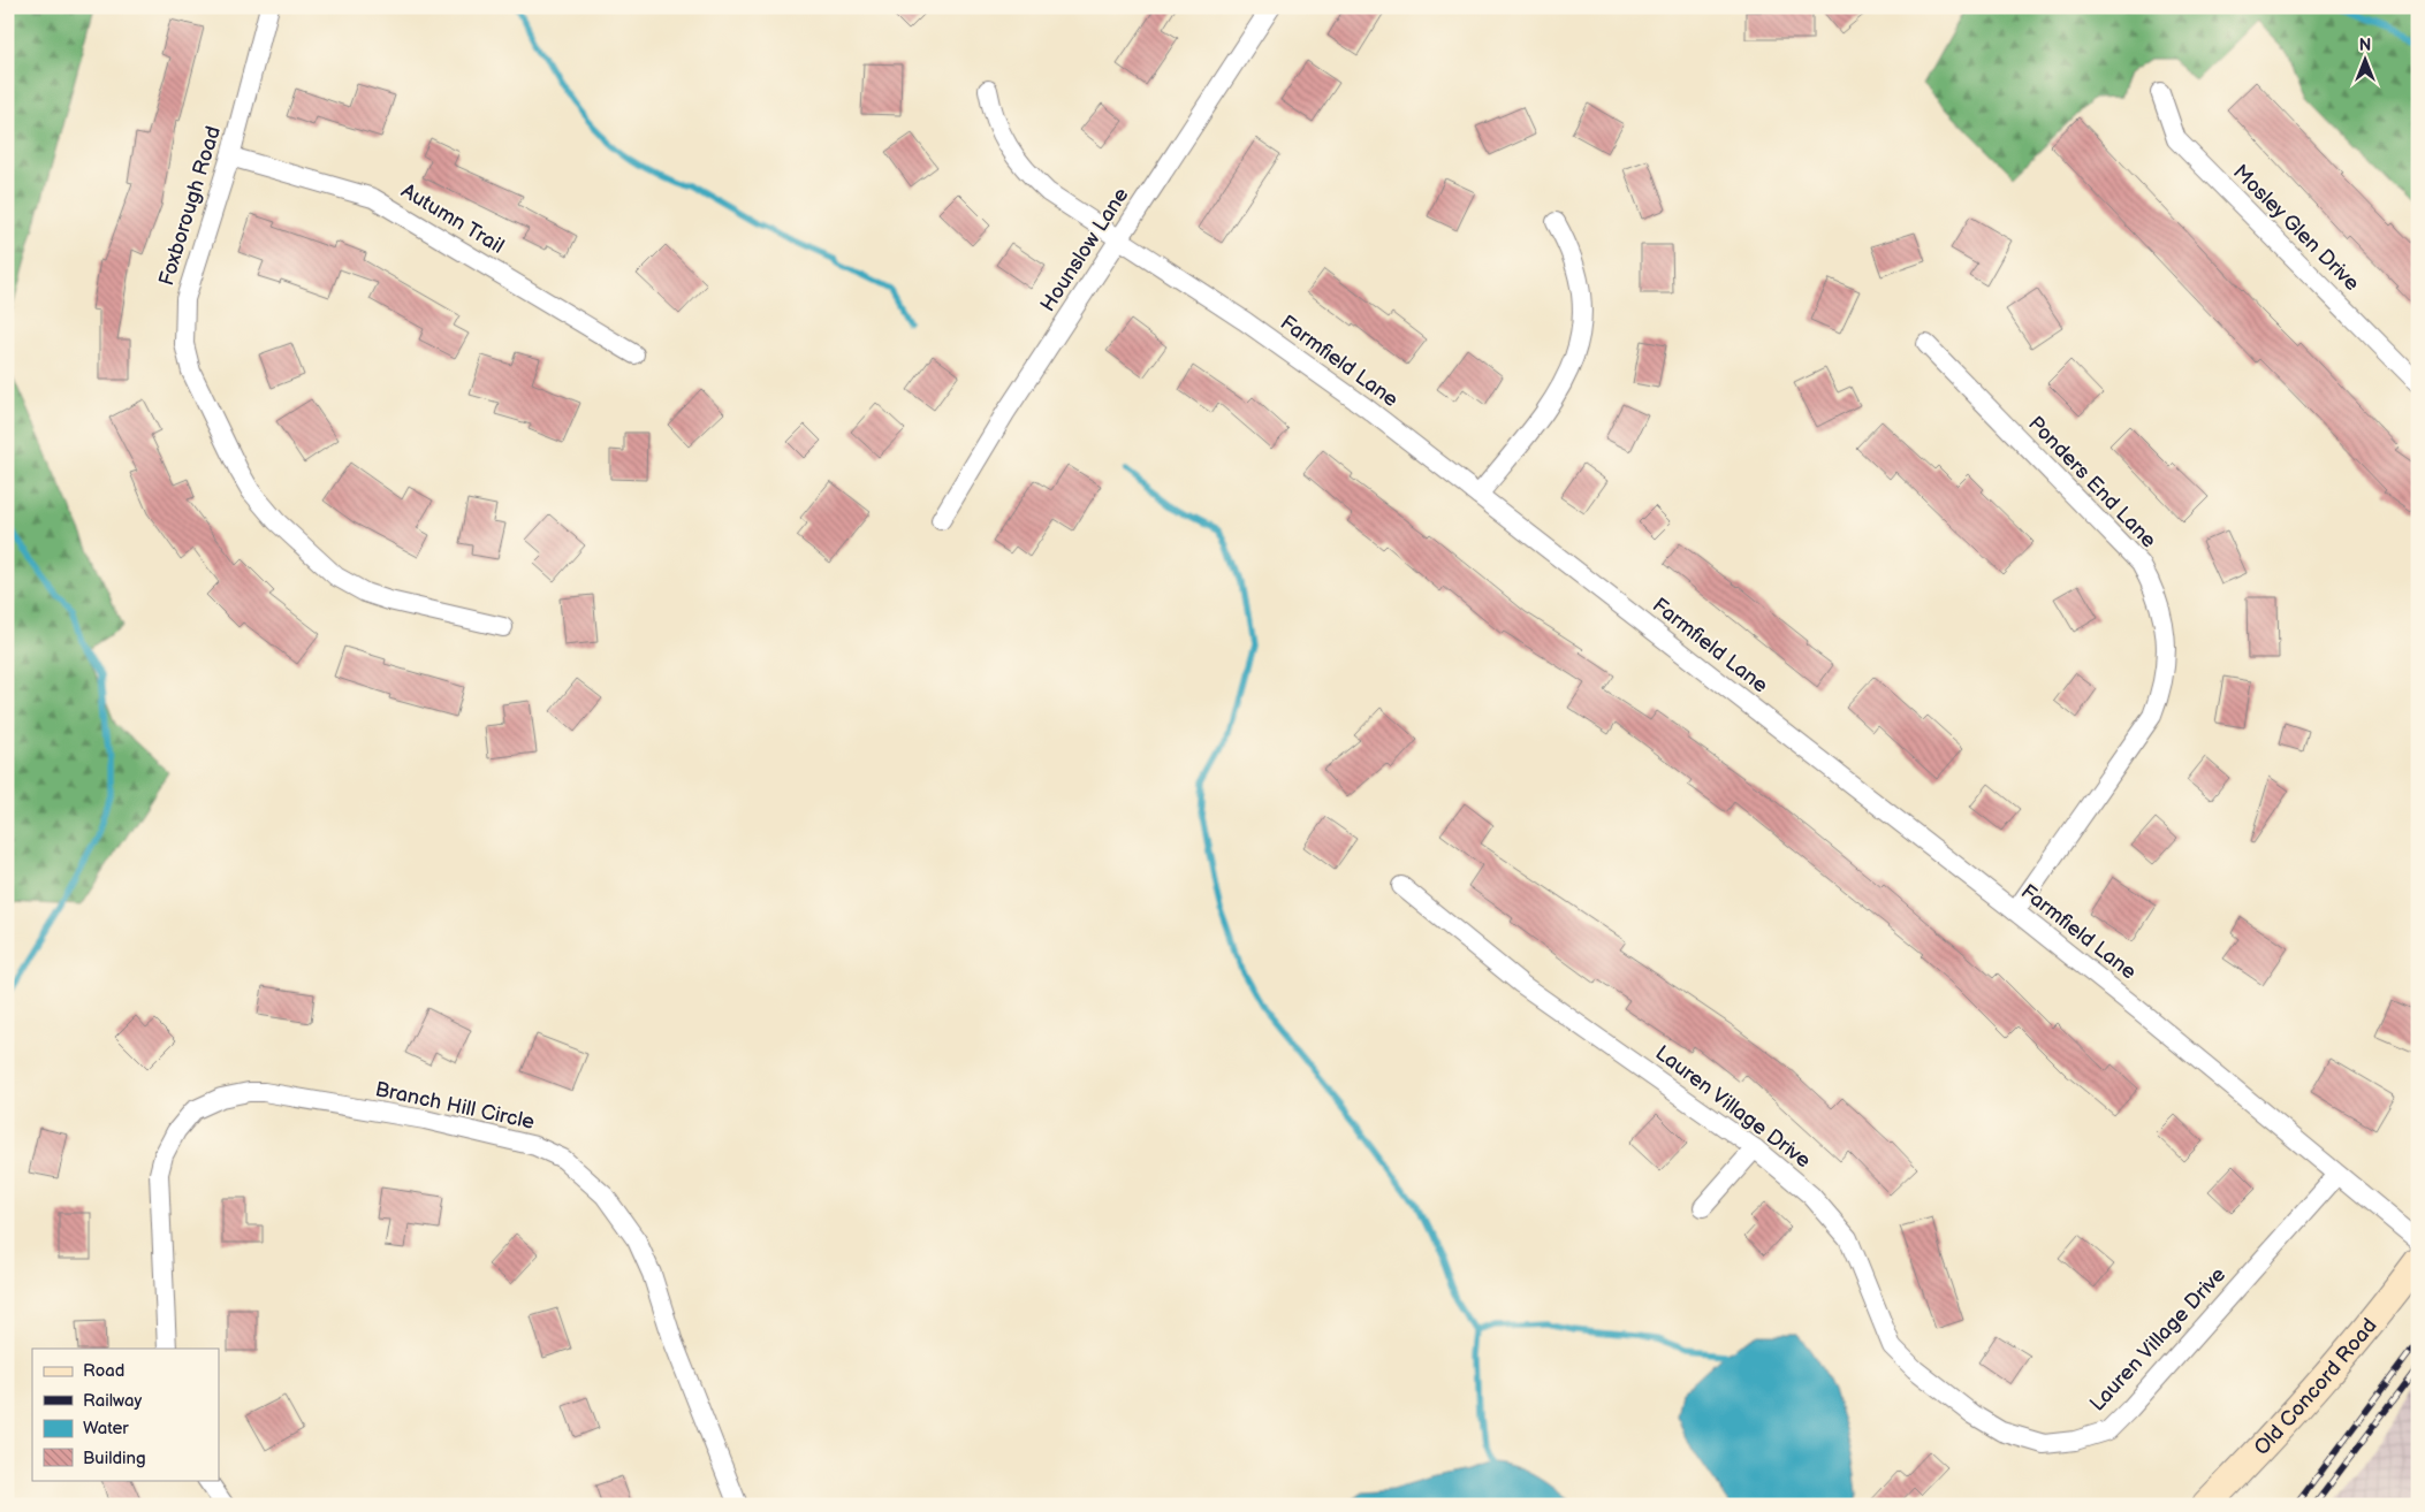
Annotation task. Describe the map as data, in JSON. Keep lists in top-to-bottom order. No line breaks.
{"streets":{"street":["Foxborough Road","Autumn Trail","Mosley Glen Drive","Hounslow Lane","Farmfield Lane","Ponders End Lane","Branch Hill Circle","Lauren Village Drive","Old Concord Road"]},"crossings":[["Foxborough Road","Autumn Trail"],["Hounslow Lane","Farmfield Lane"],["Farmfield Lane","Ponders End Lane"],["Farmfield Lane","Lauren Village Drive"]],"legend":["Road","Railway","Water","Building"],"north":"top"}
